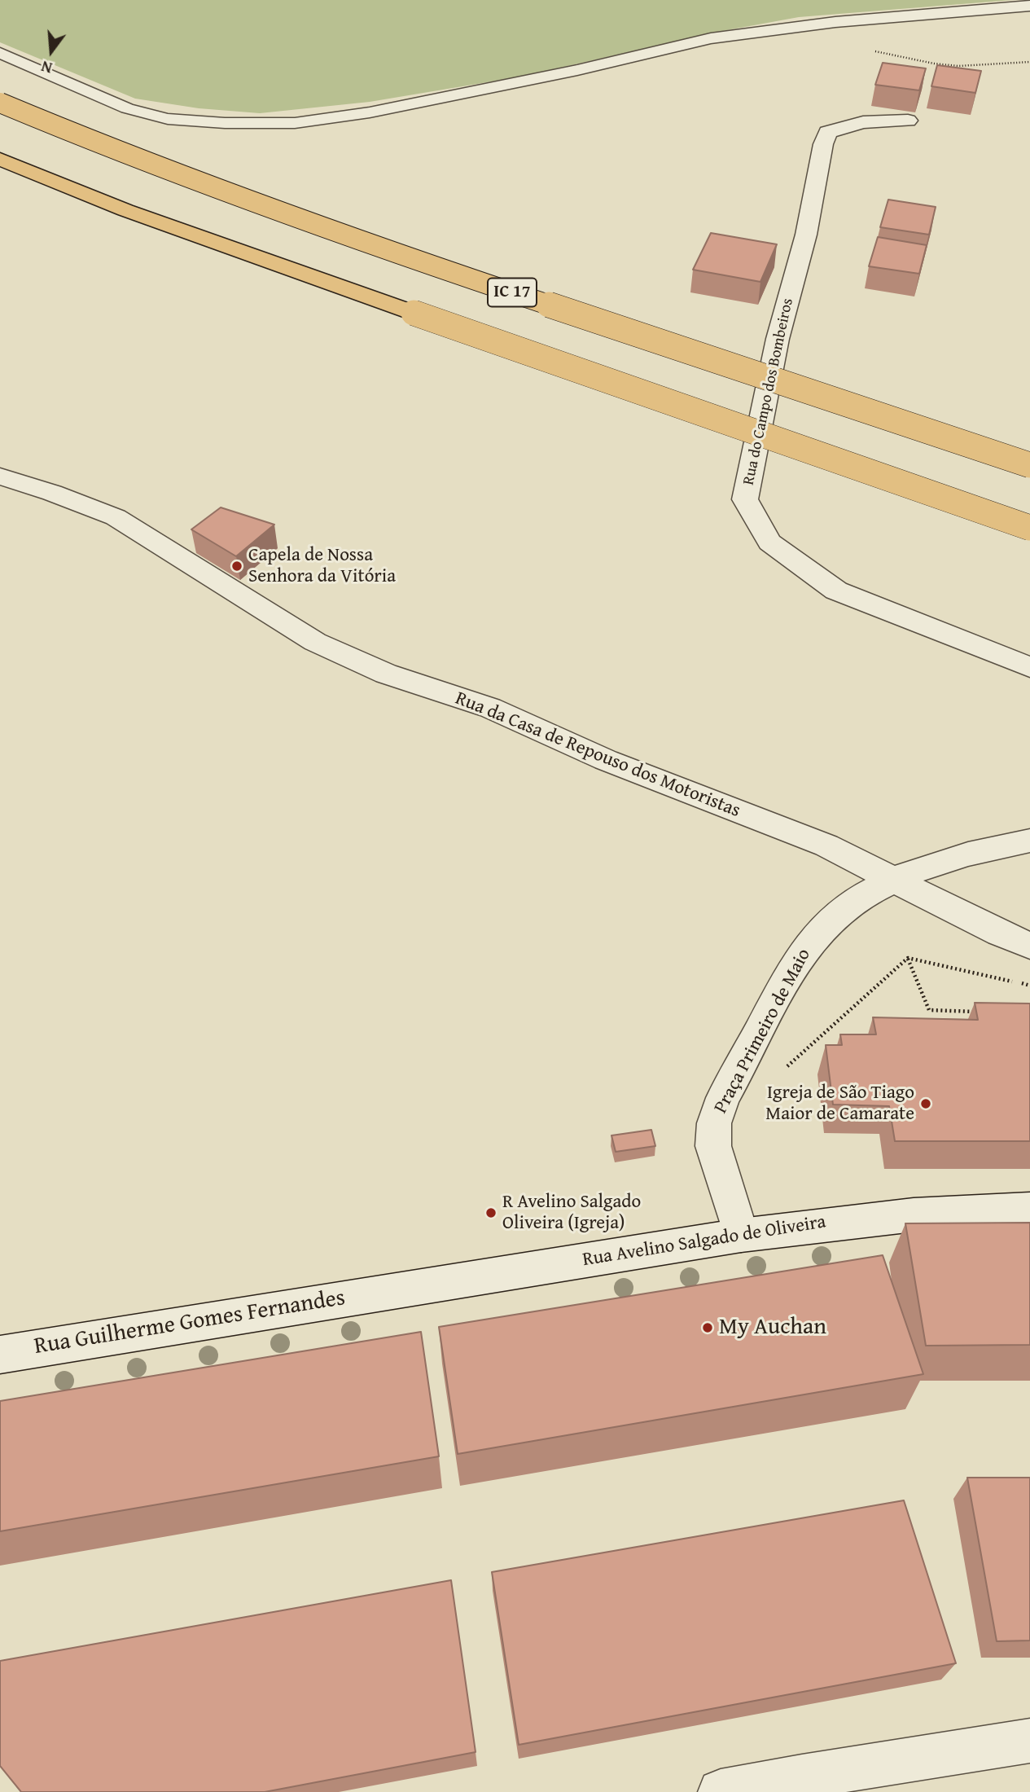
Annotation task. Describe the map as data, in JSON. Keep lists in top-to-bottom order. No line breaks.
{"streets":{"highway":["IC 17"],"street":["Rua do Campo dos Bombeiros","Rua da Casa de Repouso dos Motoristas","Praça Primeiro de Maio","Rua Avelino Salgado de Oliveira","Rua Guilherme Gomes Fernandes"]},"crossings":[["Rua da Casa de Repouso dos Motoristas","Praça Primeiro de Maio"],["Praça Primeiro de Maio","Rua Avelino Salgado de Oliveira"],["Rua Avelino Salgado de Oliveira","Rua Guilherme Gomes Fernandes"]],"places":["Capela de Nossa Senhora da Vitória","Igreja de São Tiago Maior de Camarate","R Avelino Salgado Oliveira (Igreja)","My Auchan"],"north":"bottom"}
